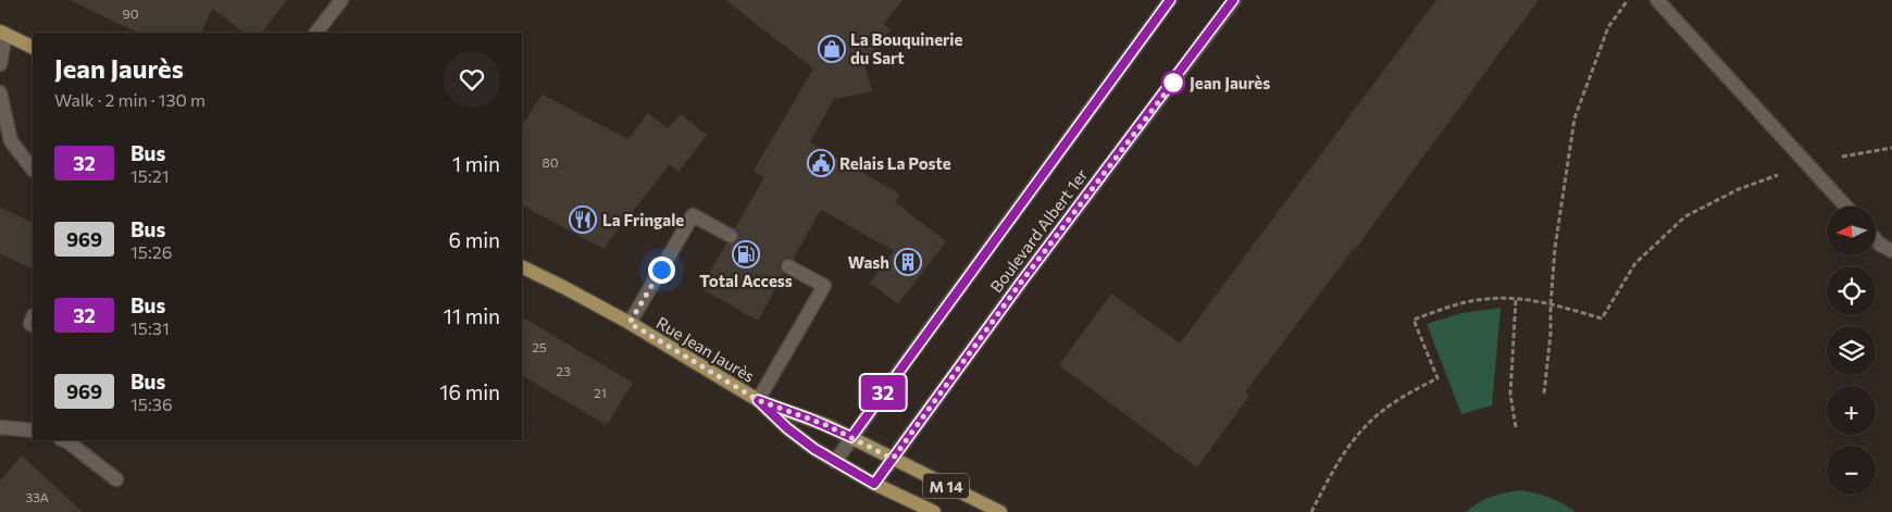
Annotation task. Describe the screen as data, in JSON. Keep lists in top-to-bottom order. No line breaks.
{"streets":{"main road":["Rue Jean Jaurès","M 14"],"street":["Boulevard Albert 1er"]},"crossings":[["Boulevard Albert 1er","Rue Jean Jaurès"]],"places":{"shop":["La Bouquinerie du Sart"],"other":["Jean Jaurès"],"public building":["Relais La Poste"],"restaurant":["La Fringale"],"fuel station":["Total Access"],"building":["Wash"]},"lines":["bus line 32"],"house_numbers":["90","80","25","23","21","33A"],"north":"left","page":{"on_map":"32","heading":["Jean Jaurès","Walk · 2 min · 130 m"],"list":[{"mark":"32","name":"Bus","note":"15:21","value":"1 min"},{"mark":"969","name":"Bus","note":"15:26","value":"6 min"},{"mark":"32","name":"Bus","note":"15:31","value":"11 min"},{"mark":"969","name":"Bus","note":"15:36","value":"16 min"}],"map_buttons":["+","−"]}}
